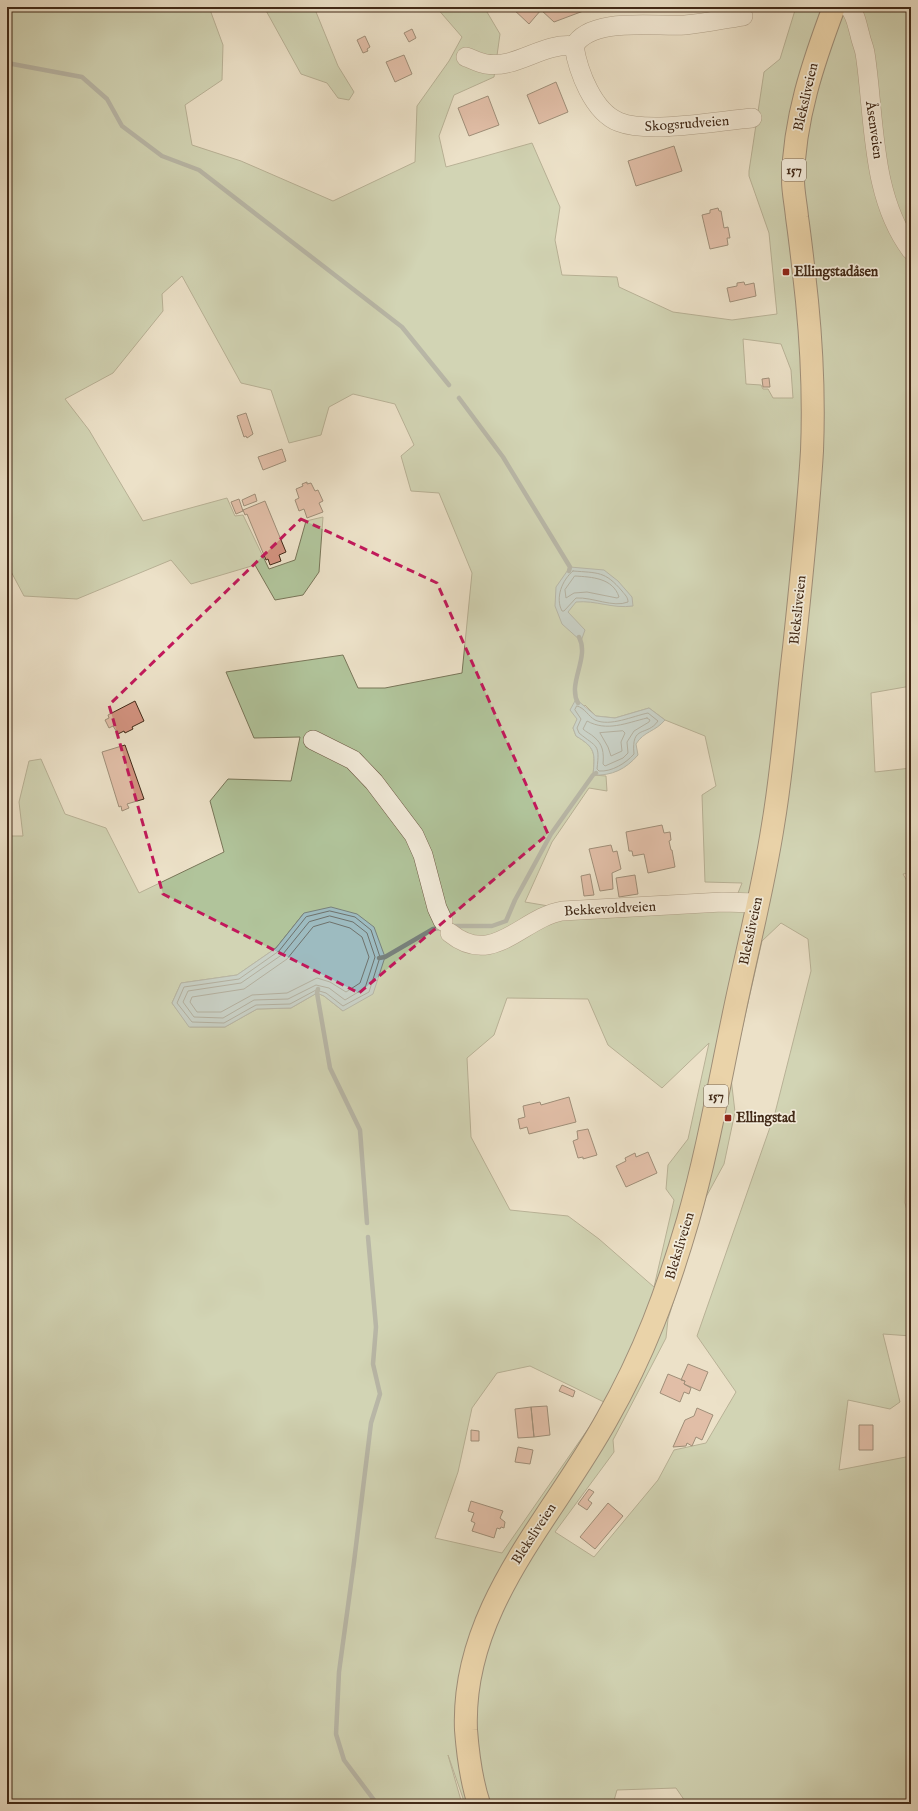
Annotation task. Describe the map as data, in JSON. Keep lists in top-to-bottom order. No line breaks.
{"streets":{"main road":["Bleksliveien","157"],"street":["Skogsrudveien","Åsenveien","Bekkevoldveien"]},"crossings":[["Bleksliveien","Bekkevoldveien"]],"places":{"transit":["Ellingstadåsen","Ellingstad"]}}
